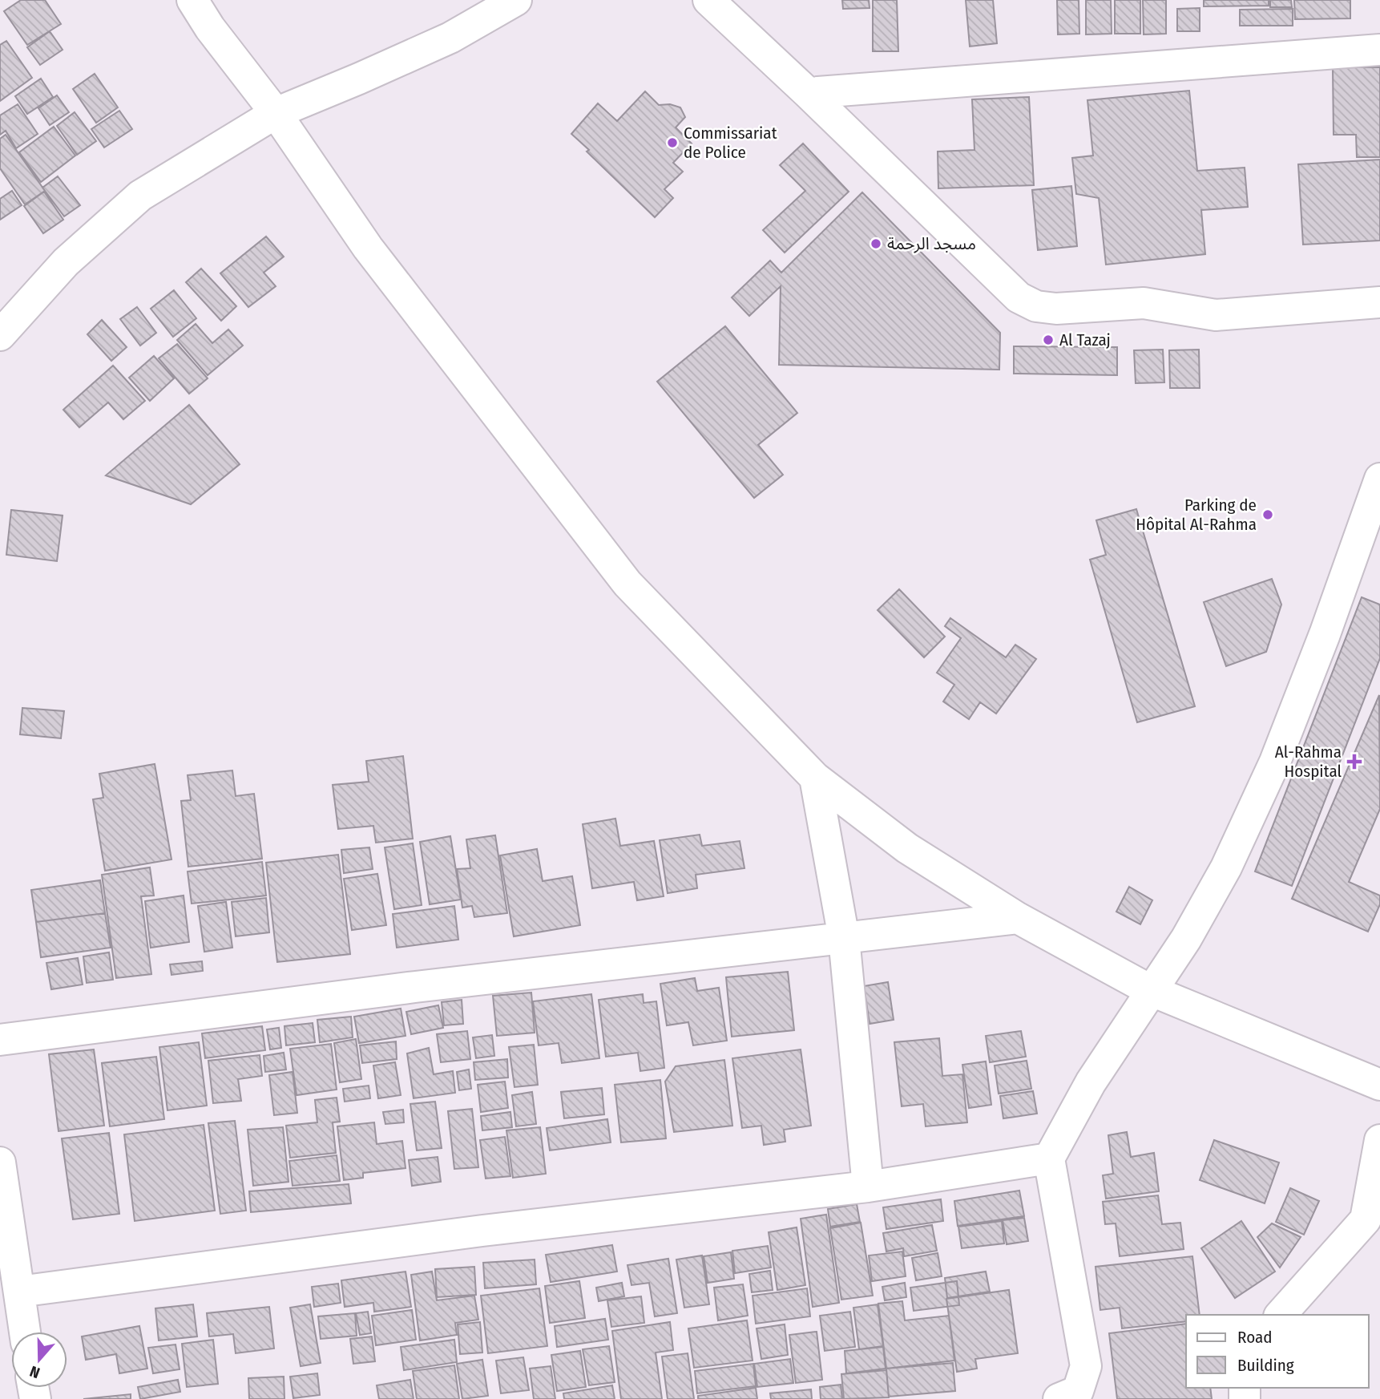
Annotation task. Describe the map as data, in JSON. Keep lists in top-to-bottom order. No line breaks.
{"places":{"other":["Commissariat de Police","مسجد الرحمة","Al Tazaj","Parking de Hôpital Al-Rahma"],"health":["Al-Rahma Hospital"]},"legend":["Road","Building"],"north":"bottom"}
